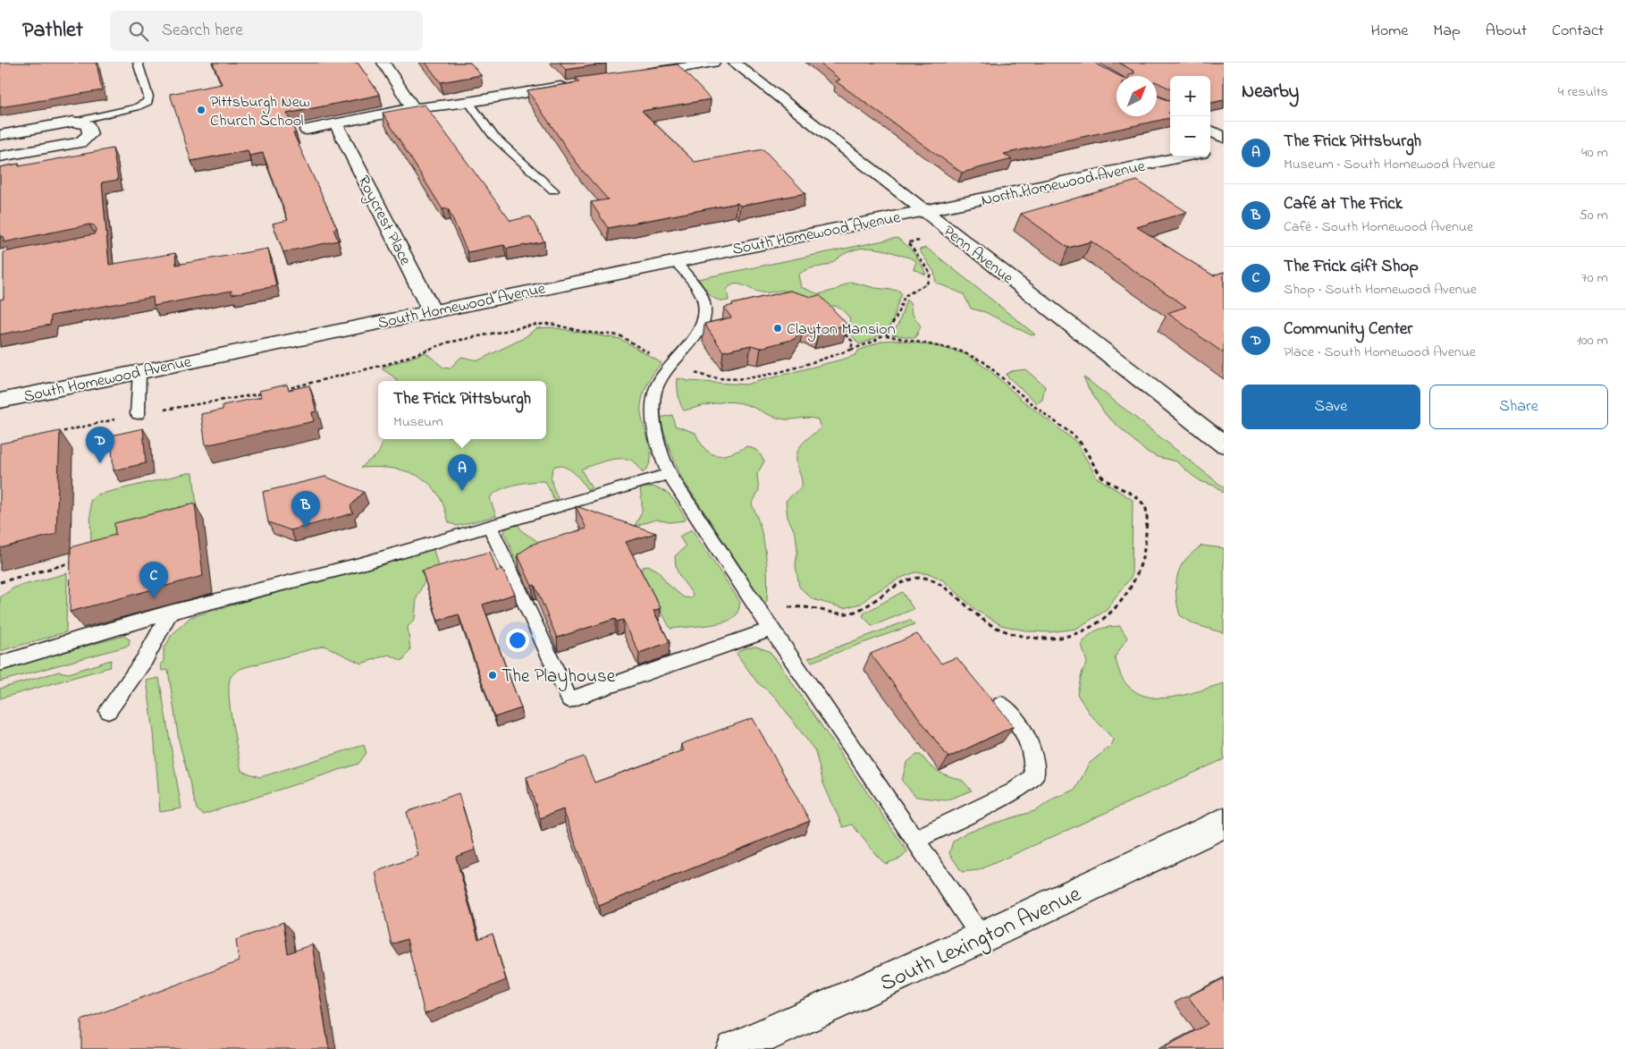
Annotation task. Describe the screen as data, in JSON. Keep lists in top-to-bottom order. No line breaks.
{"streets":{"main road":["North Homewood Avenue","Roycrest Place","South Homewood Avenue","Penn Avenue","South Lexington Avenue"]},"crossings":[["North Homewood Avenue","South Homewood Avenue"],["North Homewood Avenue","Penn Avenue"],["Roycrest Place","South Homewood Avenue"],["South Homewood Avenue","Penn Avenue"]],"places":["Pittsburgh New Church School","Clayton Mansion","The Playhouse"],"north":"top right","page":{"header":"Pathlet","search":"Search here","nav":["Home","Map","About","Contact"],"heading":["Nearby","4 results"],"map_buttons":["+","−"],"list":[{"mark":"A","name":"The Frick Pittsburgh","note":"Museum · South Homewood Avenue","value":"40 m"},{"mark":"B","name":"Café at The Frick","note":"Café · South Homewood Avenue","value":"50 m"},{"mark":"C","name":"The Frick Gift Shop","note":"Shop · South Homewood Avenue","value":"70 m"},{"mark":"D","name":"Community Center","note":"Place · South Homewood Avenue","value":"100 m"}],"buttons":["Save","Share"],"popup":["The Frick Pittsburgh","Museum"],"pins":["D","A","B","C"]}}
